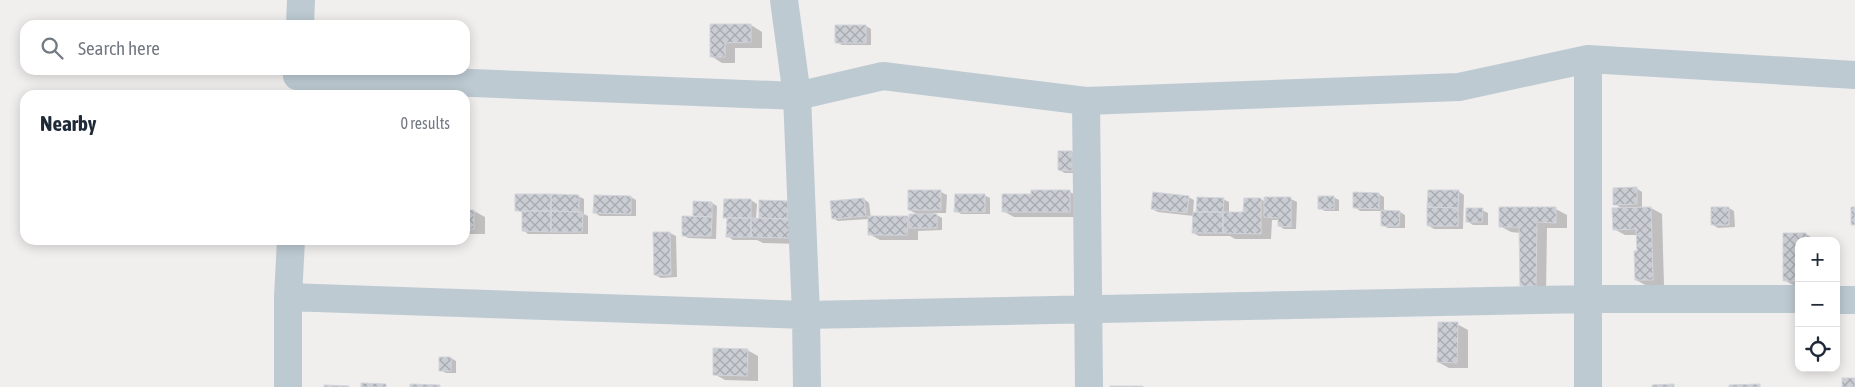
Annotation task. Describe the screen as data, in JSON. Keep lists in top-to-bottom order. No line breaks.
{"page":{"search":"Search here","heading":["Nearby","0 results"],"map_buttons":["+","−"]}}
